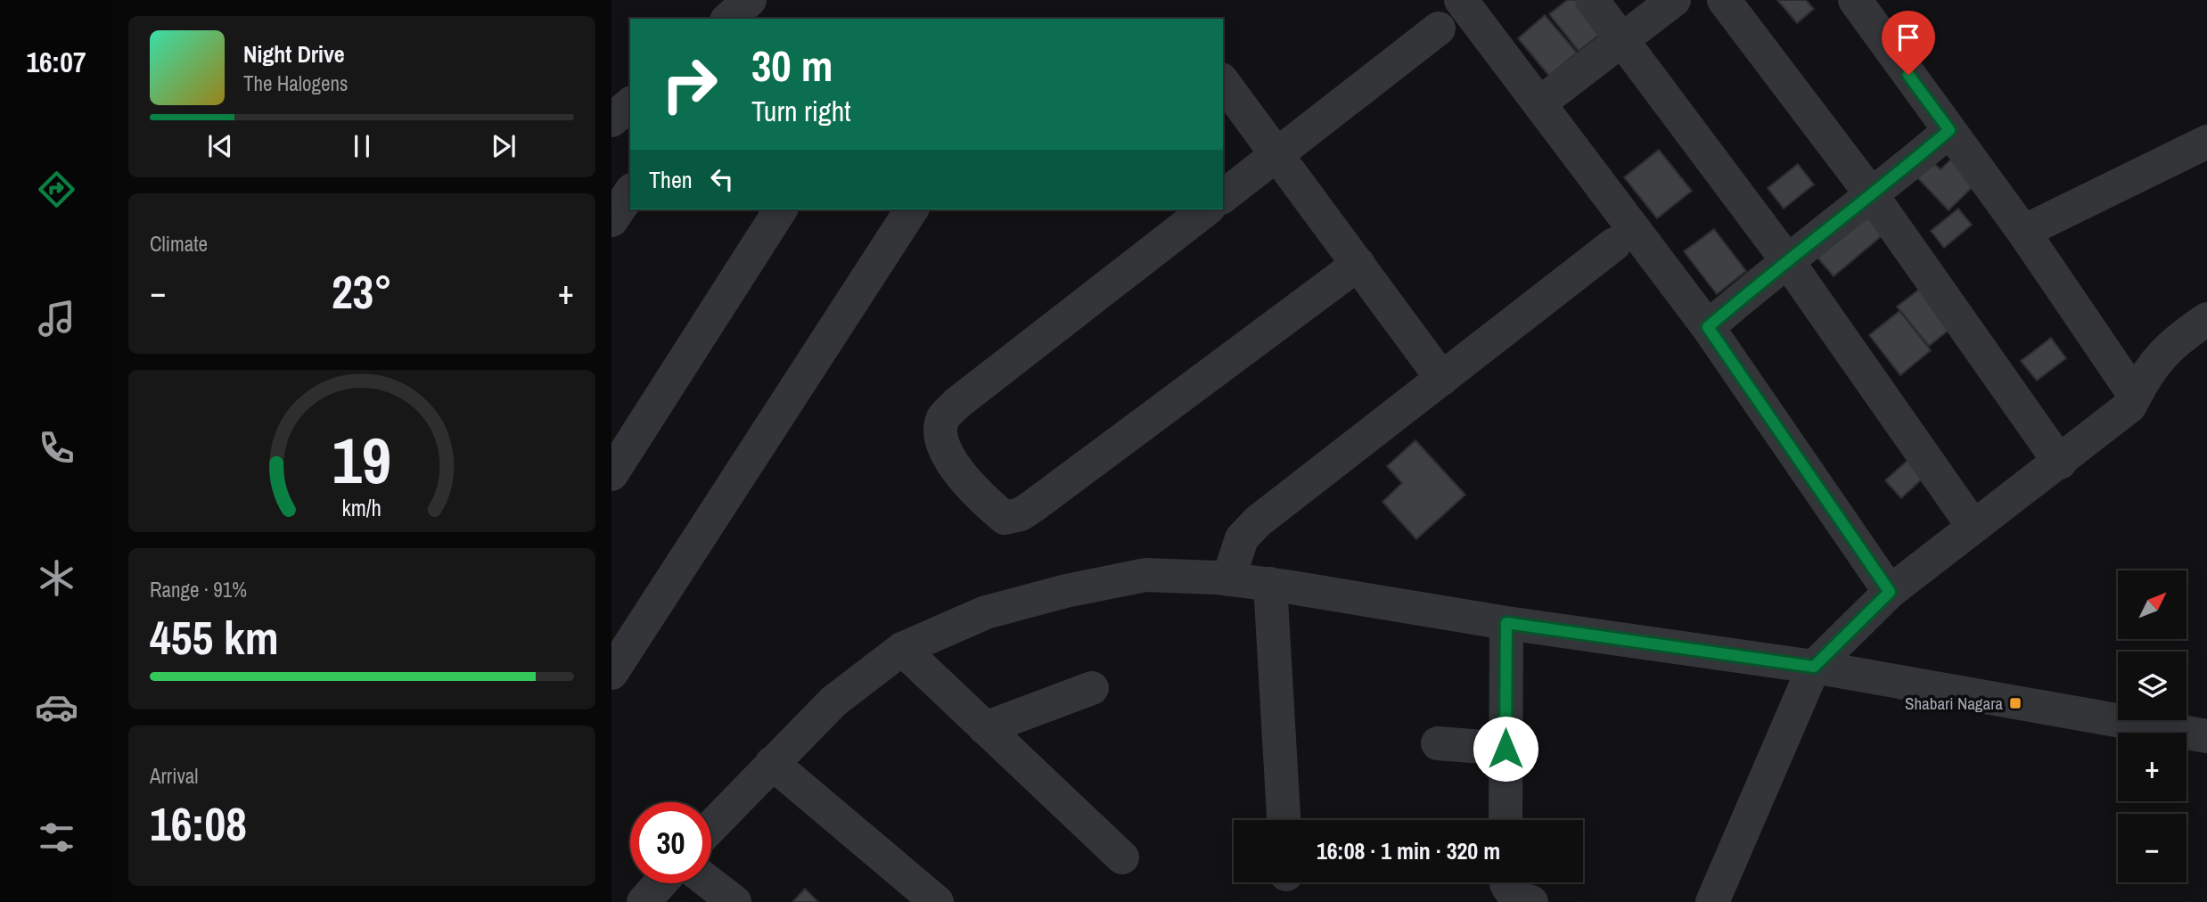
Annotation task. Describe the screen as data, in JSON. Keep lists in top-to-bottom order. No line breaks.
{"places":{"transit":["Shabari Nagara"]},"north":"top right","page":{"tabs":"16:07","turn":["30 m","Turn right"],"song":["Night Drive","The Halogens"],"then":"Then","tile":["Climate",["Range · 91%","455 km"],["Arrival","16:08"]],"heat":["−","23°","+"],"map_buttons":["+","−"],"limit":"30","trip":"16:08 · 1 min · 320 m","gauge":["19","km/h"]}}
